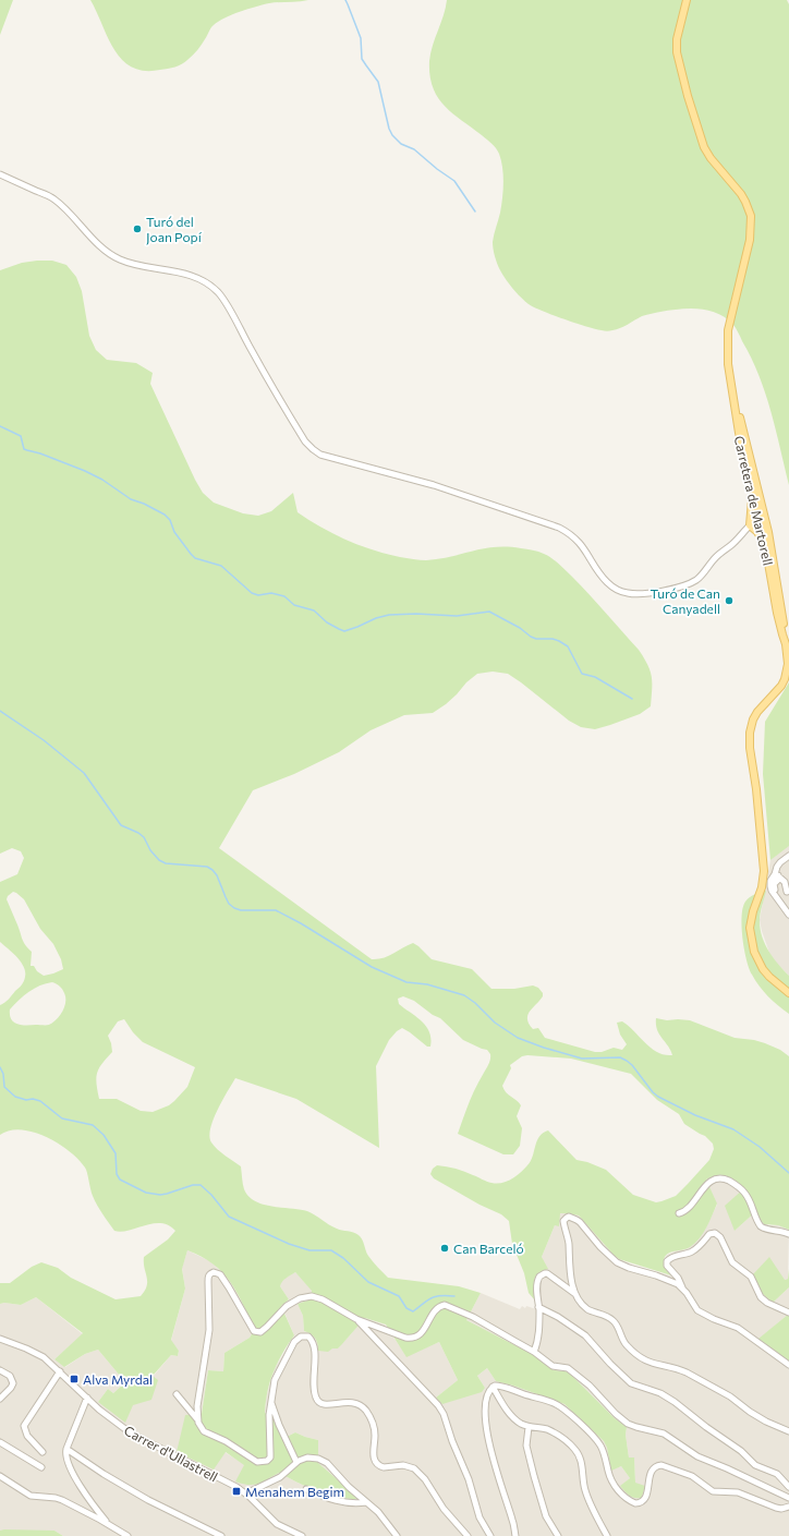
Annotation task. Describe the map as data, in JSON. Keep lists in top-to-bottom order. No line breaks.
{"streets":{"main road":["Carretera de Martorell"],"street":["Carrer d'Ullastrell"]},"places":{"other":["Turó del Joan Popí","Turó de Can Canyadell","Can Barceló"],"transit":["Alva Myrdal","Menahem Begim"]}}
